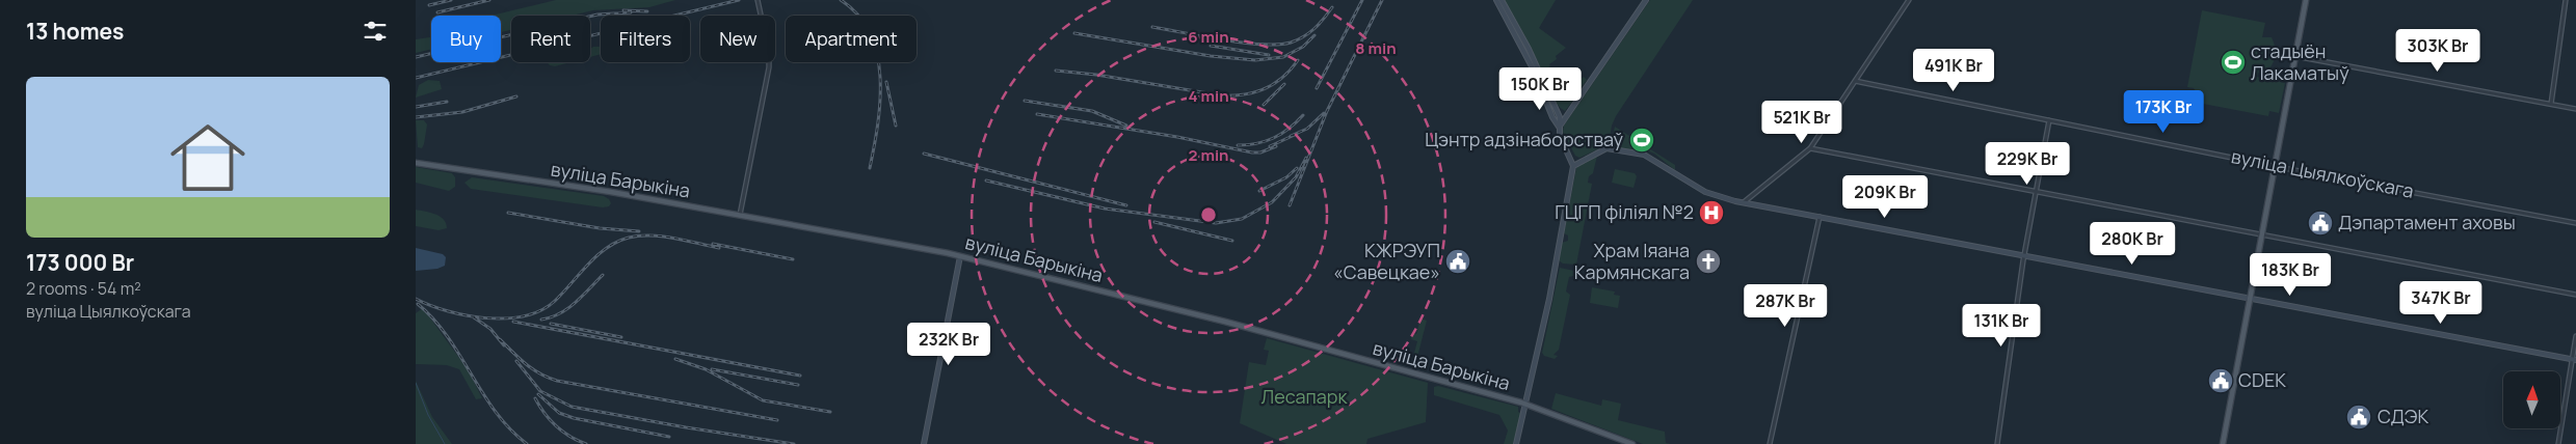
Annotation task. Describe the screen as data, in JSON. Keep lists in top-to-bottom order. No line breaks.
{"streets":{"main road":["вуліца Барыкіна"],"street":["вуліца Цыялкоўскага"]},"parks":["Лесапарк"],"places":{"sports":["стадыён Лакаматыў","Цэнтр адзінаборстваў"],"hospital":["ГЦГП філіял №2"],"public building":["Дэпартамент аховы","КЖРЭУП «Савецкае»","CDEK","СДЭК"],"church":["Храм Іяана Кармянскага"]},"north":"top","page":{"heading":"13 homes","chip":["Buy","Rent","Filters","New","Apartment"],"price":["303K Br","491K Br","150K Br","173K Br","521K Br","229K Br","209K Br","280K Br","183K Br","347K Br","287K Br","131K Br","232K Br"],"list":[{"name":"173 000 Br","note":"2 rooms · 54 m² · вуліца Цыялкоўскага"}]},"rings":["6 min","8 min","4 min","2 min"]}
